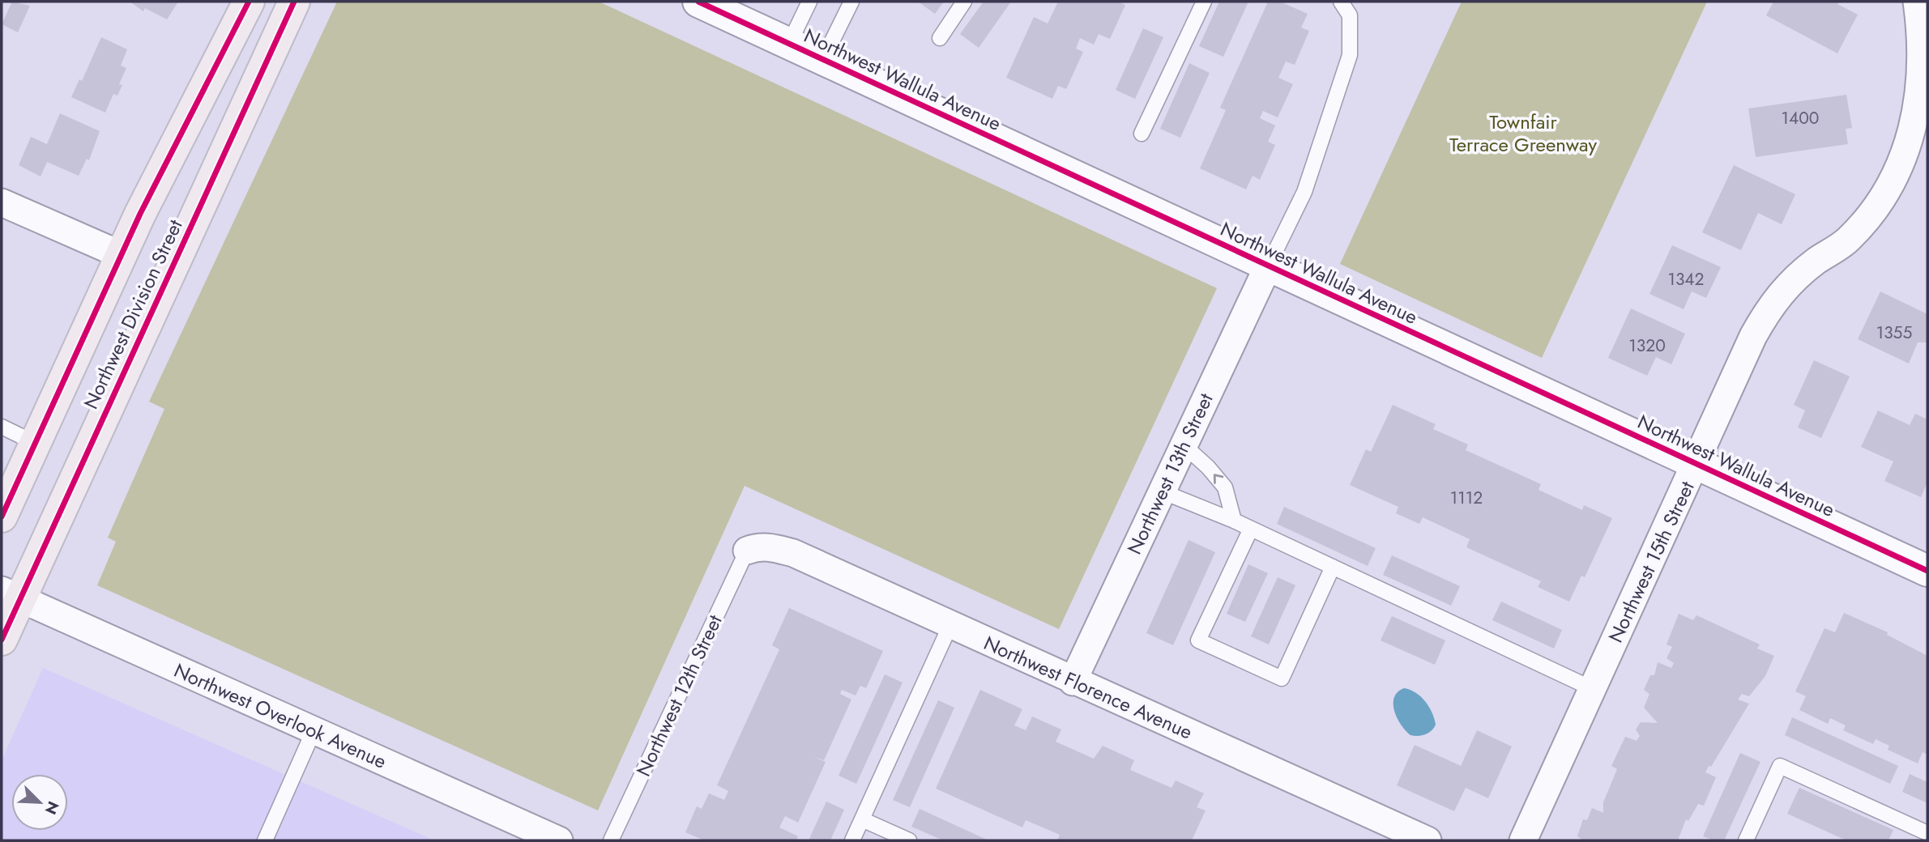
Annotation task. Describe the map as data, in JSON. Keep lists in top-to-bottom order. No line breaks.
{"streets":{"main road":["Northwest Division Street"],"street":["Northwest Wallula Avenue","Northwest 13th Street","Northwest 15th Street","Northwest Florence Avenue","Northwest Overlook Avenue"],"lane":["Northwest 12th Street"]},"crossings":[["Northwest Wallula Avenue","Northwest 13th Street"],["Northwest Wallula Avenue","Northwest 15th Street"],["Northwest Division Street","Northwest Overlook Avenue"],["Northwest 13th Street","Northwest Florence Avenue"],["Northwest Florence Avenue","Northwest 12th Street"]],"parks":["Townfair Terrace Greenway"],"house_numbers":["1400","1342","1355","1320","1112"],"north":"bottom right"}
